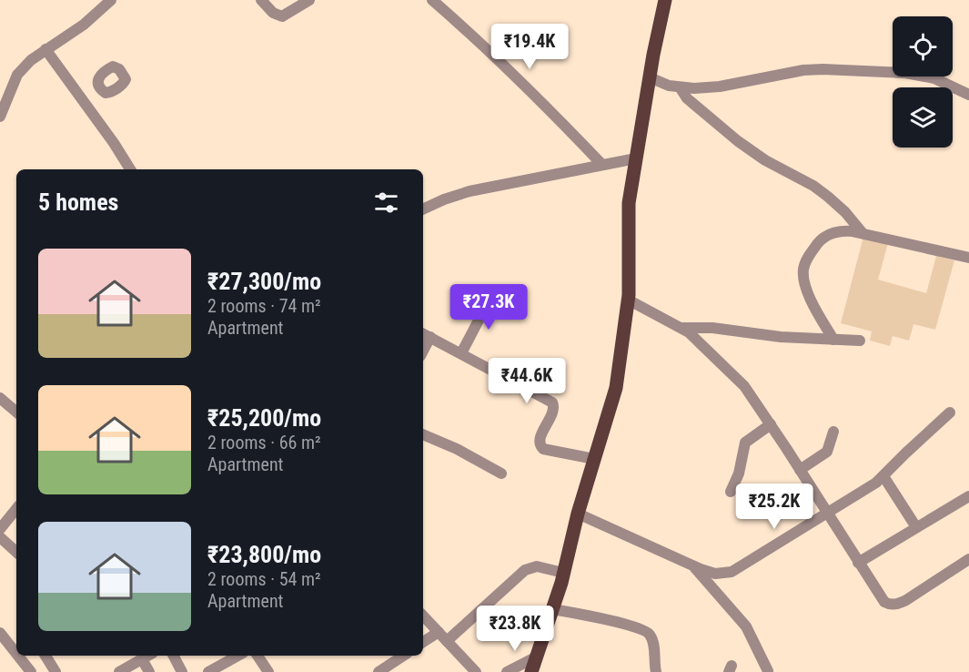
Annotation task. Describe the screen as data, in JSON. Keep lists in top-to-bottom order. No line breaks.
{"page":{"price":["₹19.4K","₹27.3K","₹44.6K","₹25.2K","₹23.8K"],"heading":"5 homes","list":[{"name":"₹27,300/mo","note":"2 rooms · 74 m² · Apartment"},{"name":"₹25,200/mo","note":"2 rooms · 66 m² · Apartment"},{"name":"₹23,800/mo","note":"2 rooms · 54 m² · Apartment"}]}}
